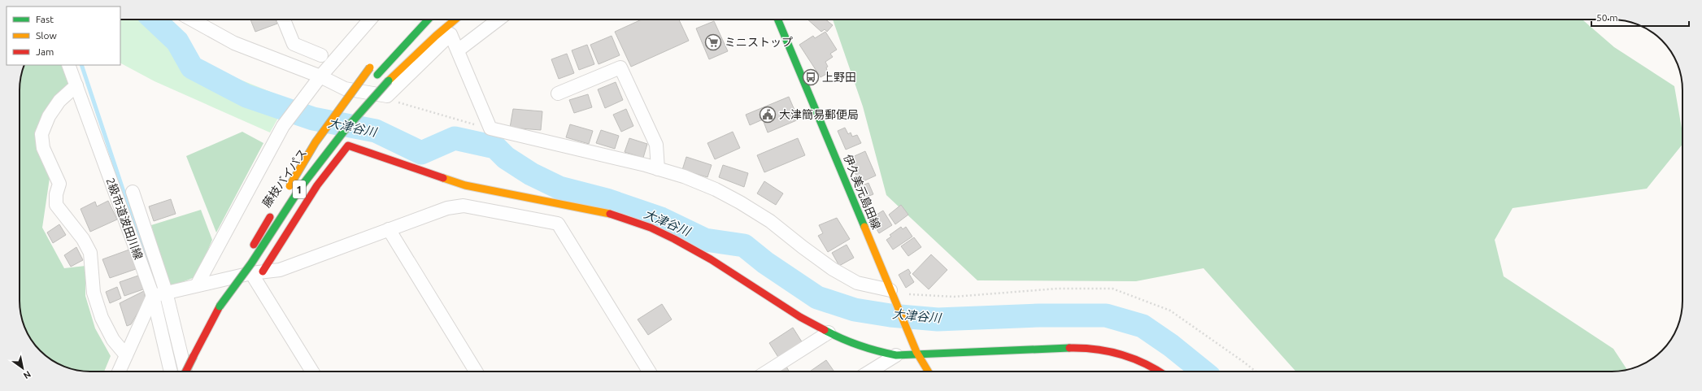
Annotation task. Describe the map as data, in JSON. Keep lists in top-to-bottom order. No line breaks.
{"streets":{"main road":["藤枝バイパス","1","伊久美元島田線"],"street":["2級市道波田川線"]},"crossings":[["藤枝バイパス","1"]],"water":["大津谷川"],"places":{"supermarket":["ミニストップ"],"bus stop":["上野田"],"public building":["大津簡易郵便局"]},"legend":["Fast","Slow","Jam"],"scale_bar":"50 m","north":"bottom right"}
